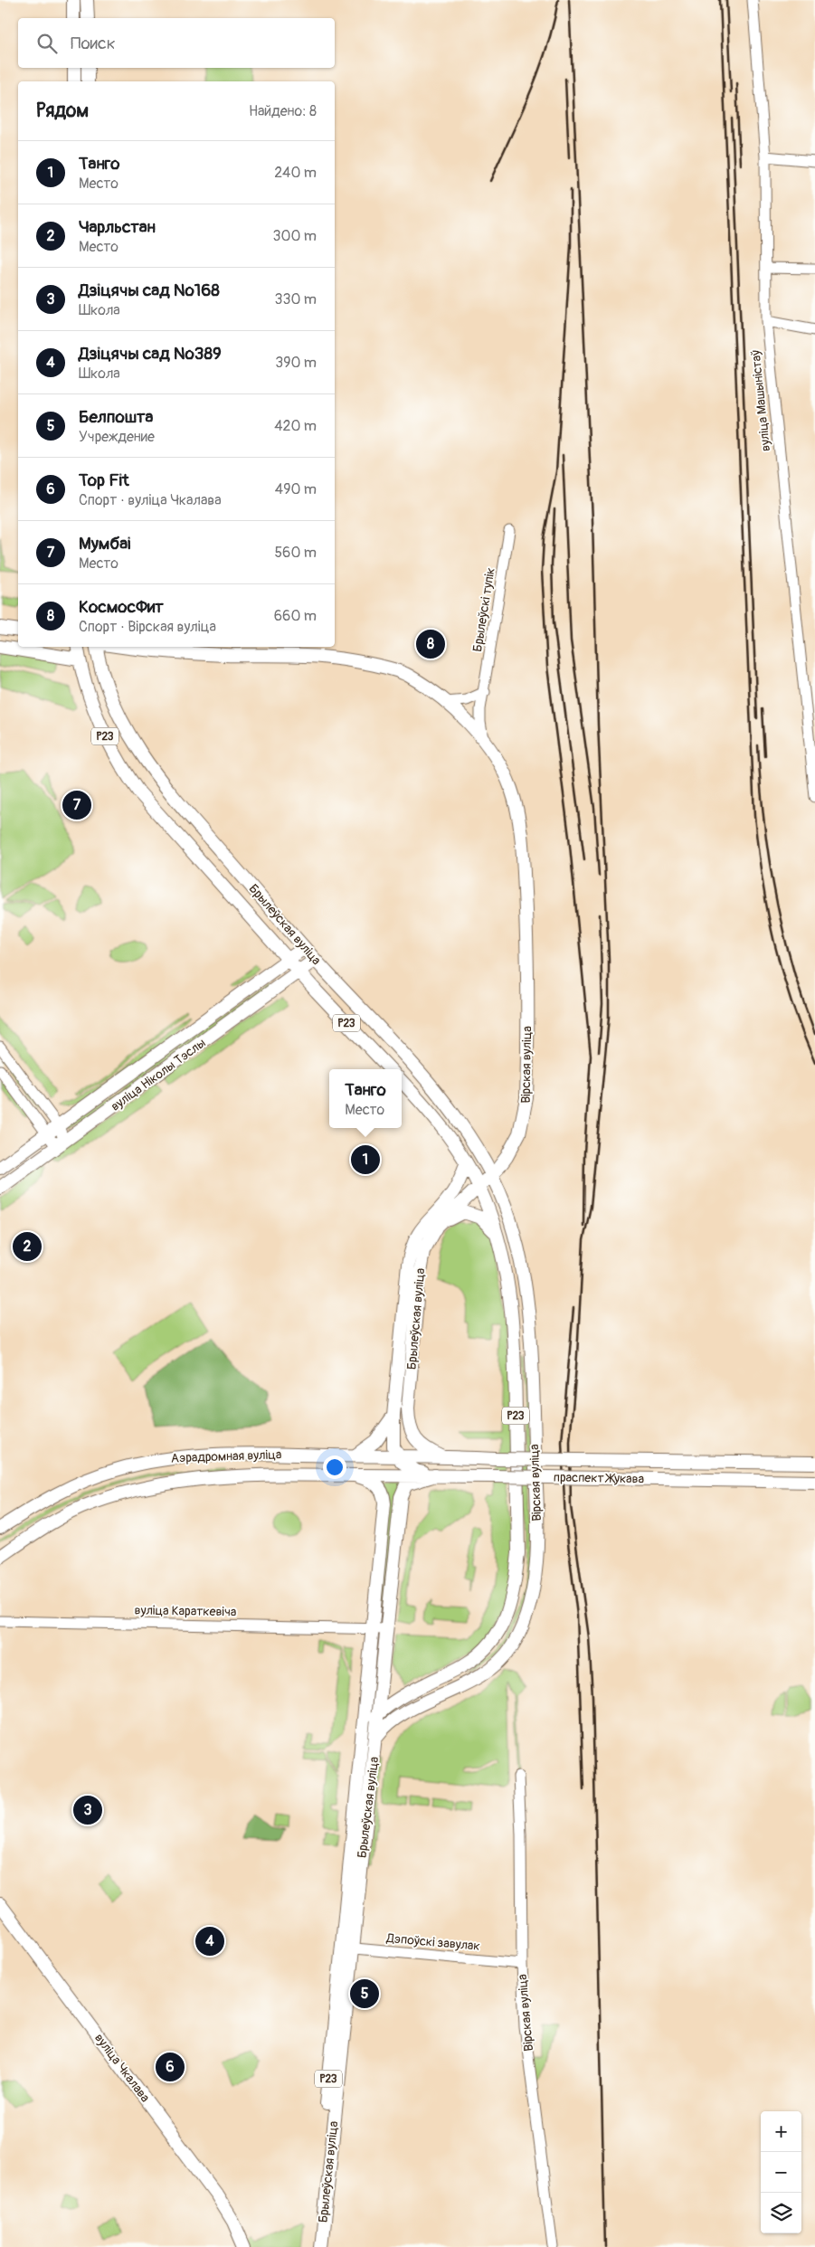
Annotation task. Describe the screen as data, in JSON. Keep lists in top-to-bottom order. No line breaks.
{"streets":{"main road":["Р23","Брылеўская вуліца","Вірская вуліца","вуліца Ніколы Тэслы","Аэрадромная вуліца","праспект Жукава","вуліца Чкалава"],"street":["вуліца Машыністаў","Брылеўскі тупік","вуліца Караткевіча","Дэпоўскі завулак"]},"crossings":[["Брылеўскі тупік","Вірская вуліца"],["Р23","Брылеўская вуліца"],["Р23","Вірская вуліца"],["Брылеўская вуліца","Вірская вуліца"],["Брылеўская вуліца","вуліца Ніколы Тэслы"],["Брылеўская вуліца","Аэрадромная вуліца"],["Брылеўская вуліца","праспект Жукава"],["Брылеўская вуліца","вуліца Караткевіча"],["Брылеўская вуліца","Дэпоўскі завулак"],["Вірская вуліца","Дэпоўскі завулак"],["Аэрадромная вуліца","праспект Жукава"]],"page":{"search":"Поиск","heading":["Рядом","Найдено: 8"],"list":[{"mark":"1","name":"Танго","note":"Место","value":"240 m"},{"mark":"2","name":"Чарльстан","note":"Место","value":"300 m"},{"mark":"3","name":"Дзіцячы сад №168","note":"Школа","value":"330 m"},{"mark":"4","name":"Дзіцячы сад №389","note":"Школа","value":"390 m"},{"mark":"5","name":"Белпошта","note":"Учреждение","value":"420 m"},{"mark":"6","name":"Top Fit","note":"Спорт · вуліца Чкалава","value":"490 m"},{"mark":"7","name":"Мумбаі","note":"Место","value":"560 m"},{"mark":"8","name":"КосмосФит","note":"Спорт · Вірская вуліца","value":"660 m"}],"pins":["8","7","1","2","3","4","5","6"],"popup":["Танго","Место"],"map_buttons":["+","−"]}}
